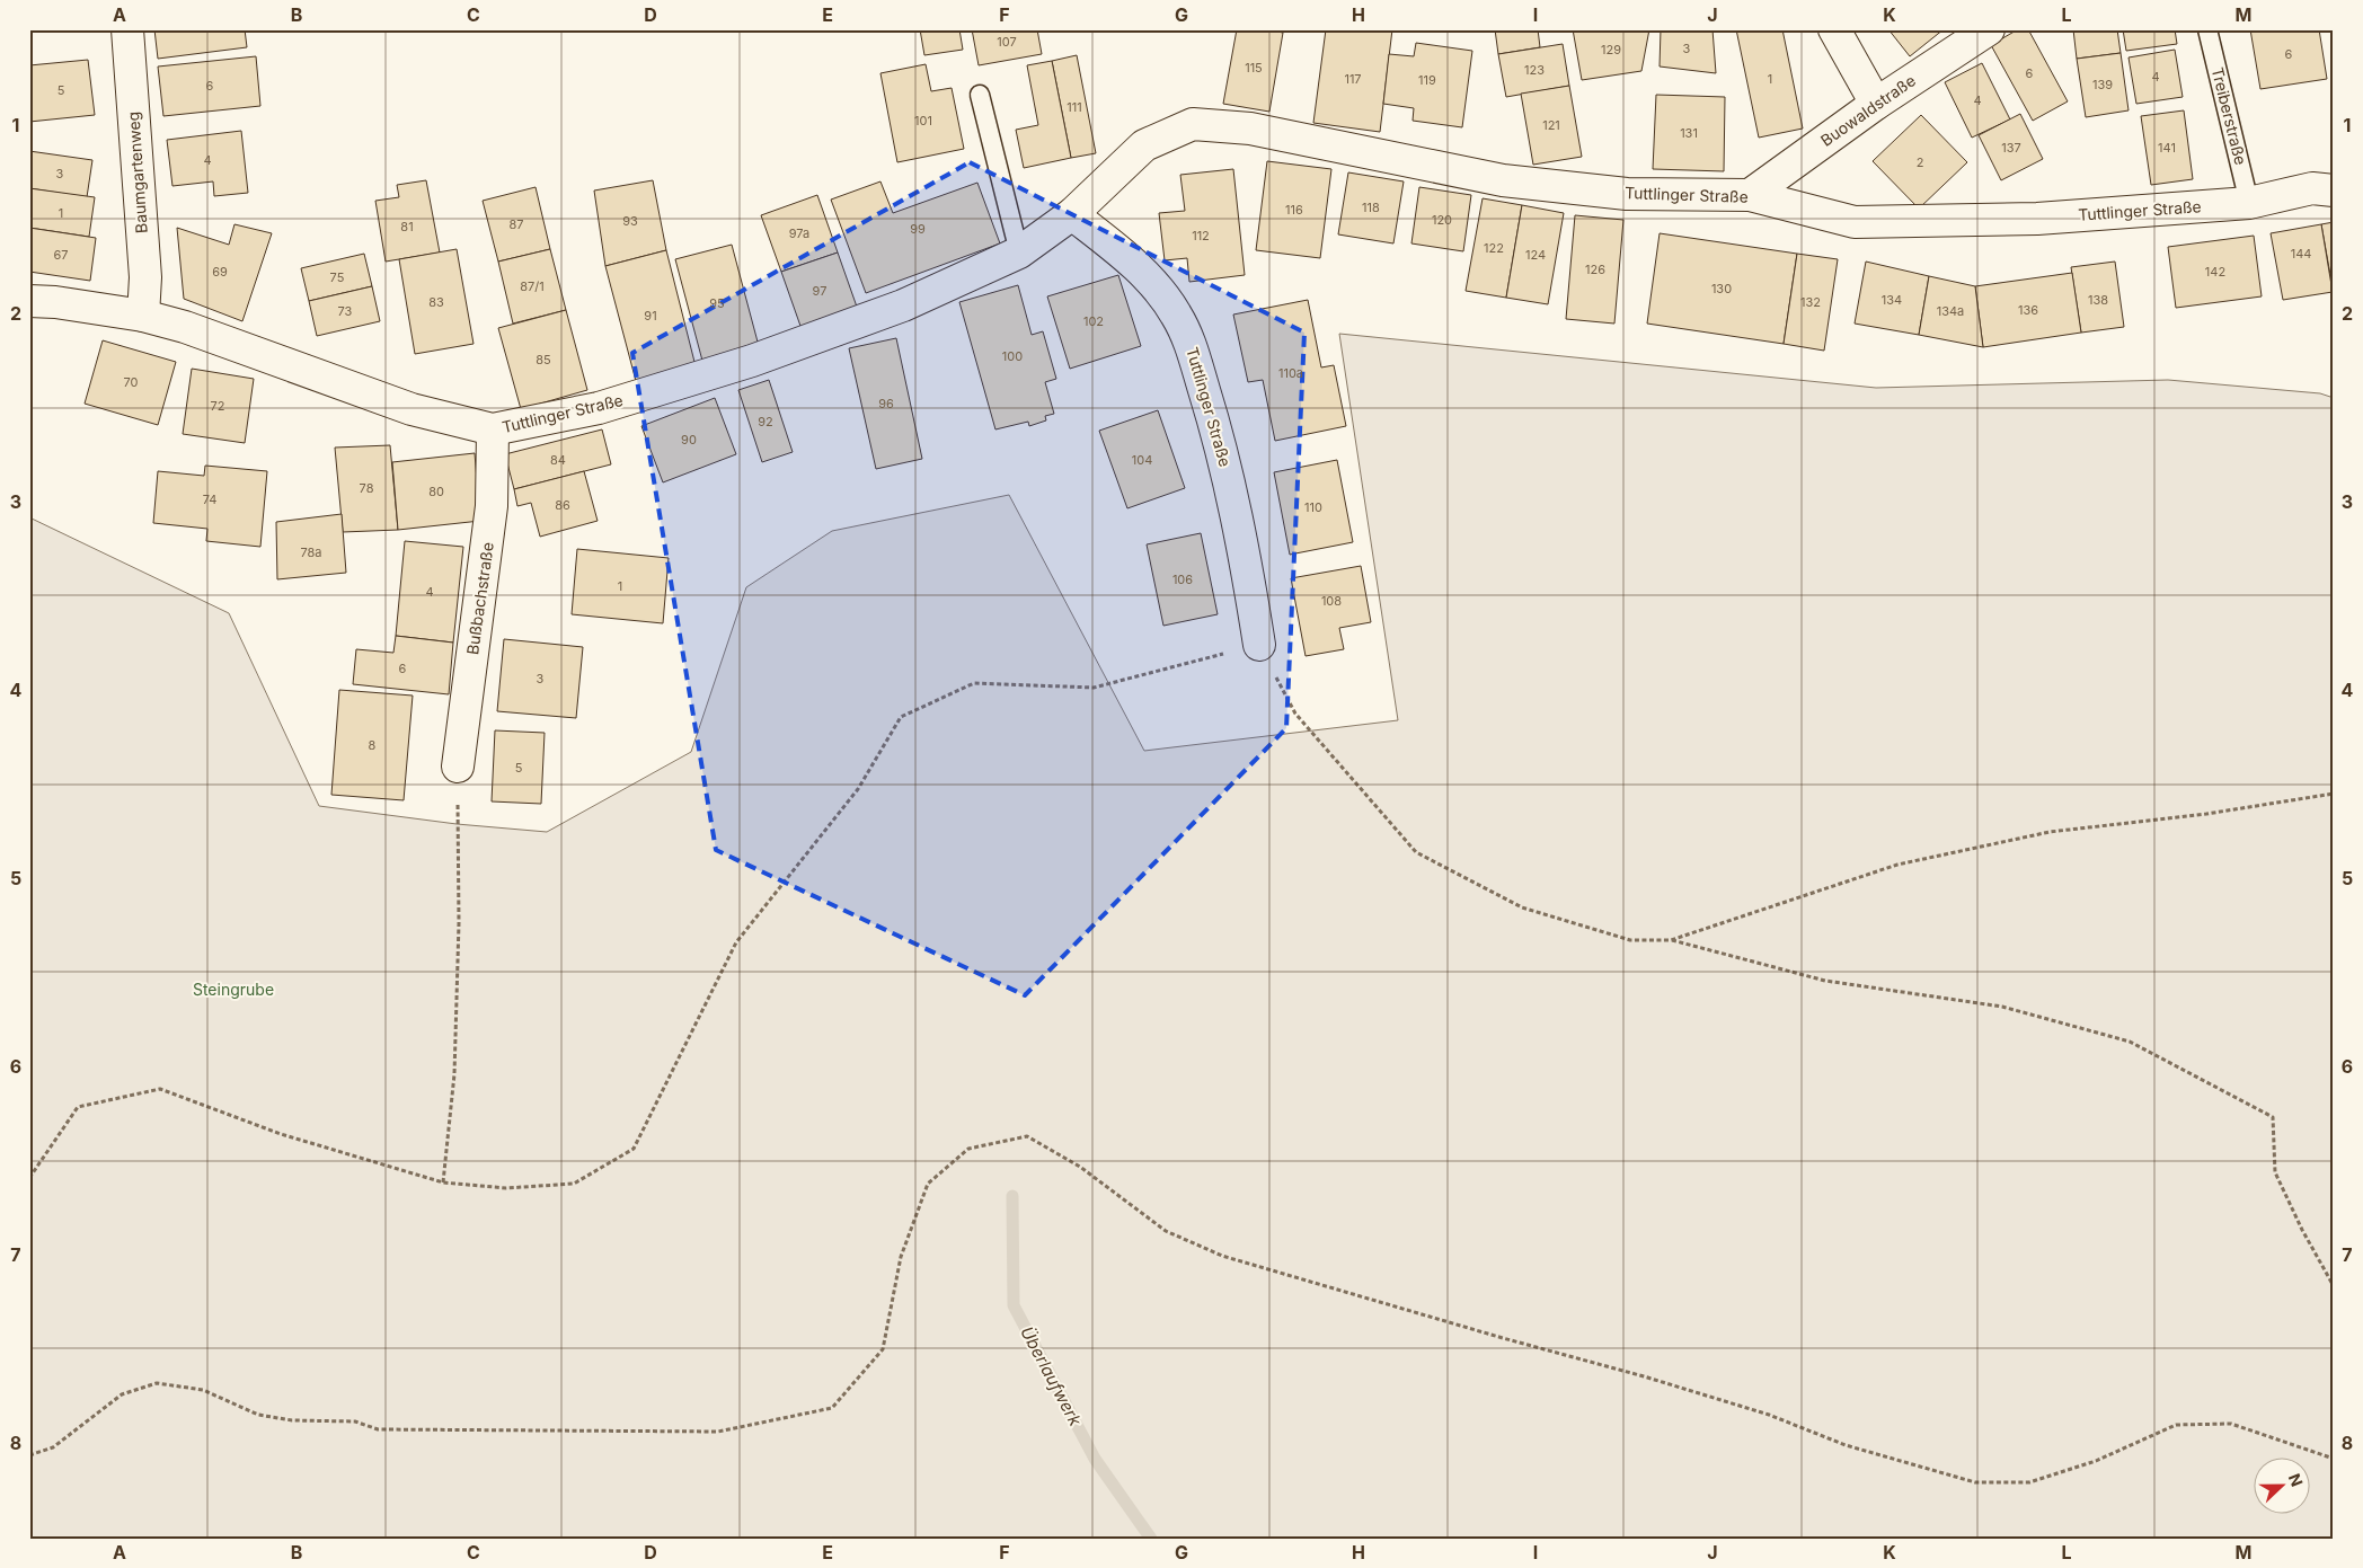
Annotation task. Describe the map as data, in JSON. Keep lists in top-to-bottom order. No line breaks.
{"streets":{"street":["Buowaldstraße","Baumgartenweg","Tuttlinger Straße","Bußbachstraße"],"lane":["Treiberstraße"]},"crossings":[["Buowaldstraße","Tuttlinger Straße"],["Treiberstraße","Tuttlinger Straße"],["Baumgartenweg","Tuttlinger Straße"],["Tuttlinger Straße","Bußbachstraße"]],"water":["Überlaufwerk"],"parks":["Steingrube"],"house_numbers":["107","3","129","6","115","123","6","4","117","1","119","139","6","5","4","111","101","121","131","137","141","4","2","3","118","116","1","120","93","87","81","99","97a","112","122","144","67","124","126","69","142","75","87/1","130","97","134","138","83","132","95","136","73","134a","91","102","100","85","110a","70","96","72","92","90","84","104","78","80","74","86","110","78a","106","1","4","108","6","3","8","5"],"north":"right","grid":{"columns":["A","B","C","D","E","F","G","H","I","J","K","L","M"],"rows":["1","2","3","4","5","6","7","8"]}}
